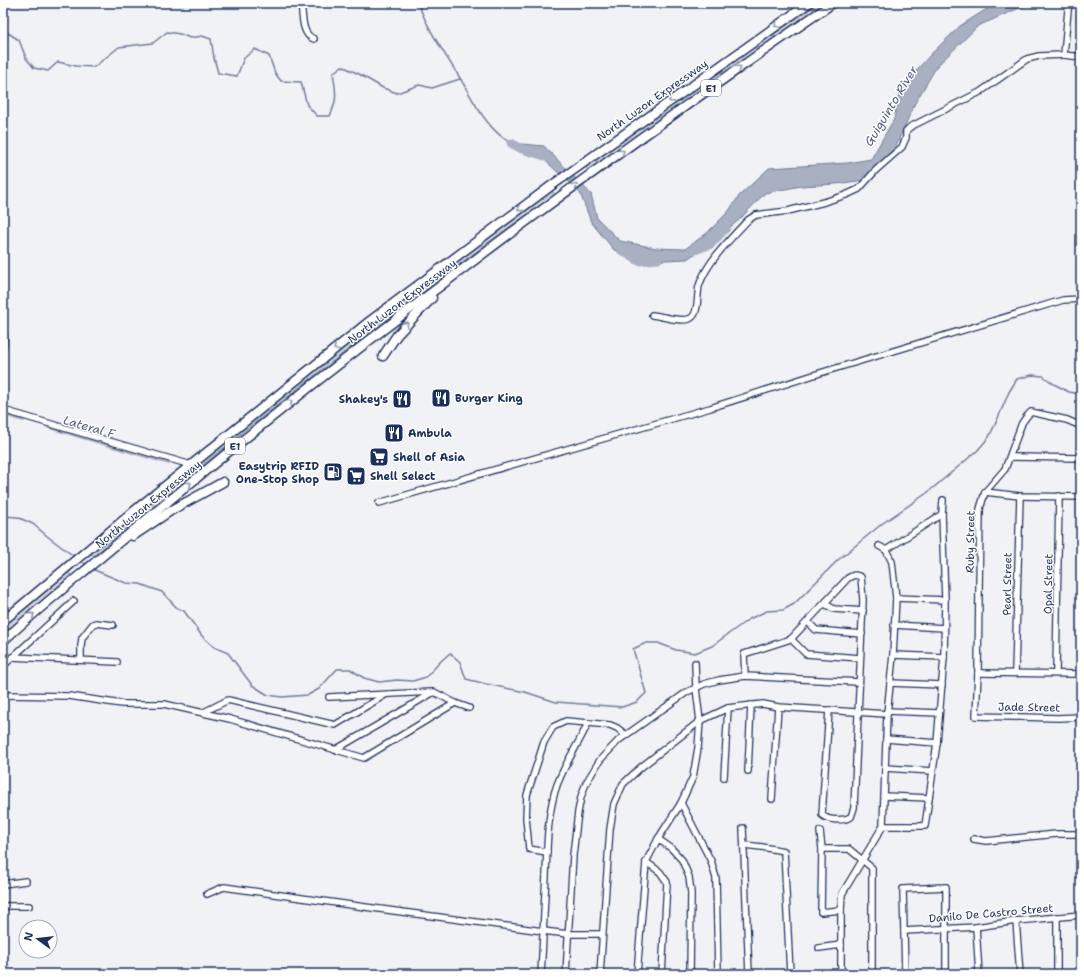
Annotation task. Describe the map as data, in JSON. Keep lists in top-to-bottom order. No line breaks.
{"streets":{"highway":["E1","North Luzon Expressway"],"street":["Ruby Street","Pearl Street","Opal Street","Jade Street","Danilo De Castro Street"]},"crossings":[["Ruby Street","Jade Street"]],"water":["Guiguinto River","Lateral F"],"places":{"restaurant":["Burger King","Shakey's","Ambula"],"supermarket":["Shell of Asia","Shell Select"],"fuel station":["Easytrip RFID One-Stop Shop"]},"north":"left"}
